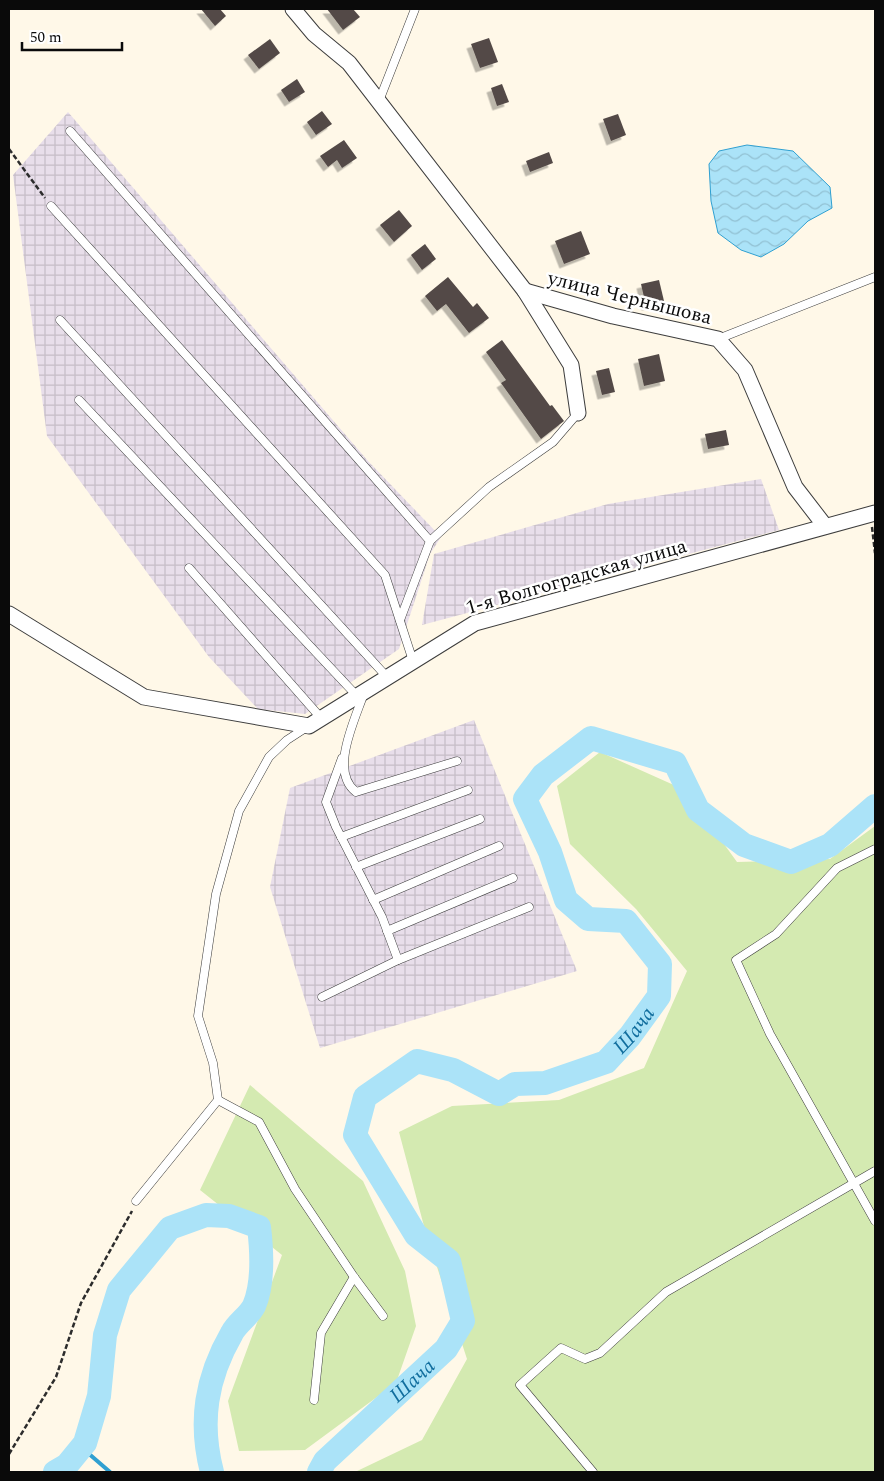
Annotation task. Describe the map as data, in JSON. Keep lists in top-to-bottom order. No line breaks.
{"streets":{"street":["улица Чернышова","1-я Волгоградская улица"]},"crossings":[["улица Чернышова","1-я Волгоградская улица"]],"water":["Шача"],"scale_bar":"50 m"}
